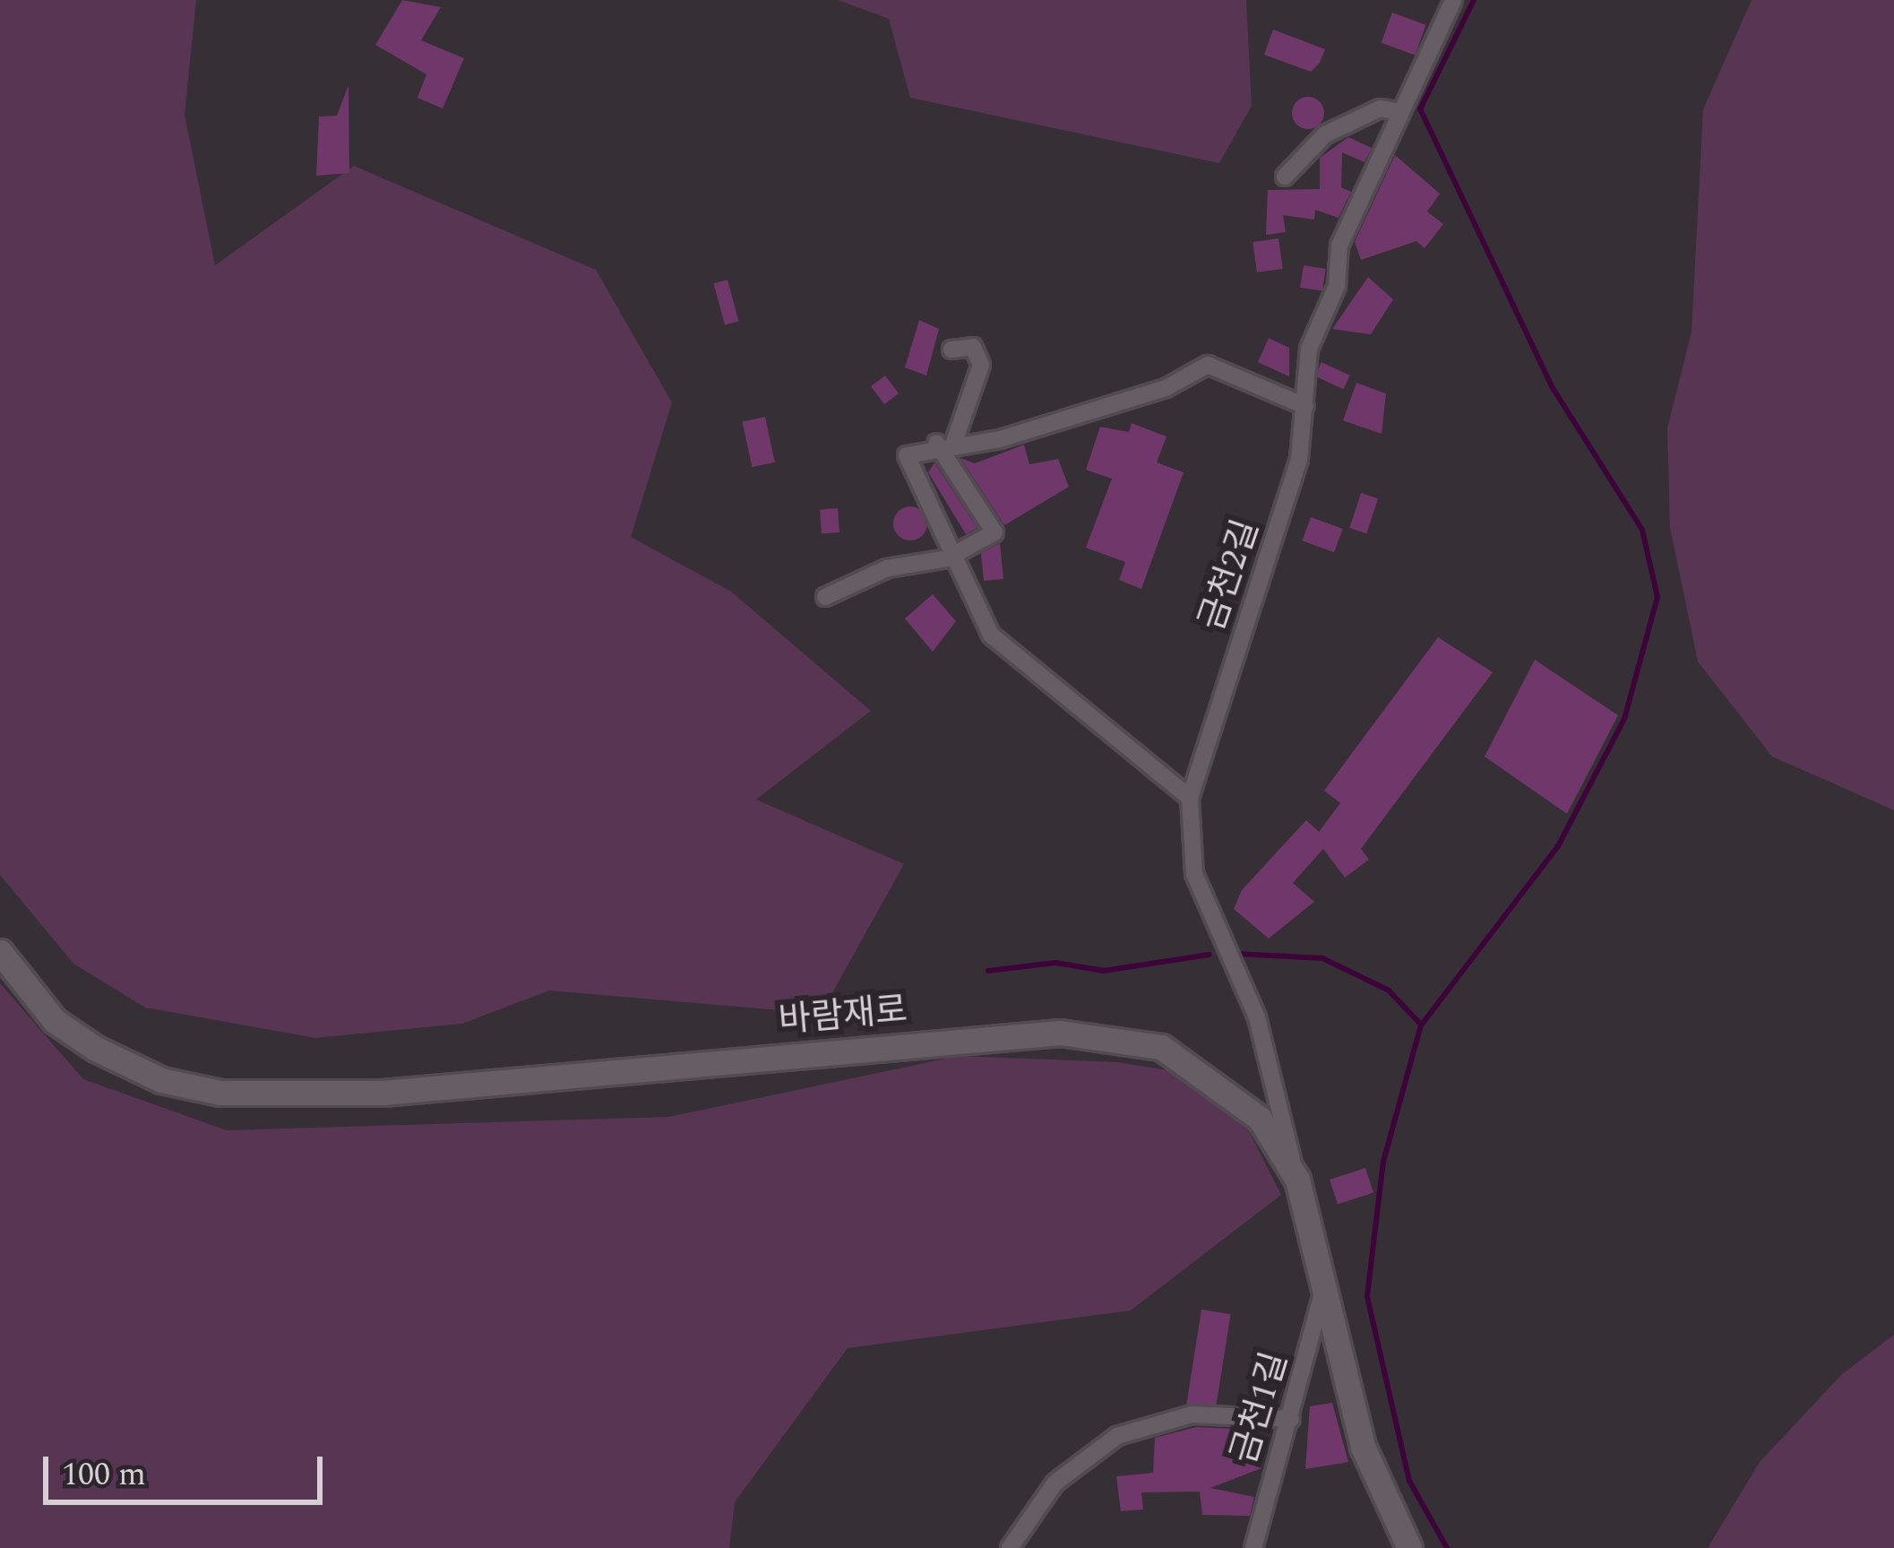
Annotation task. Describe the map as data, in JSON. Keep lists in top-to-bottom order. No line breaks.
{"streets":{"street":["금천2길","바람재로","금천1길"]},"crossings":[["금천2길","바람재로"],["바람재로","금천1길"]],"scale_bar":"100 m"}
